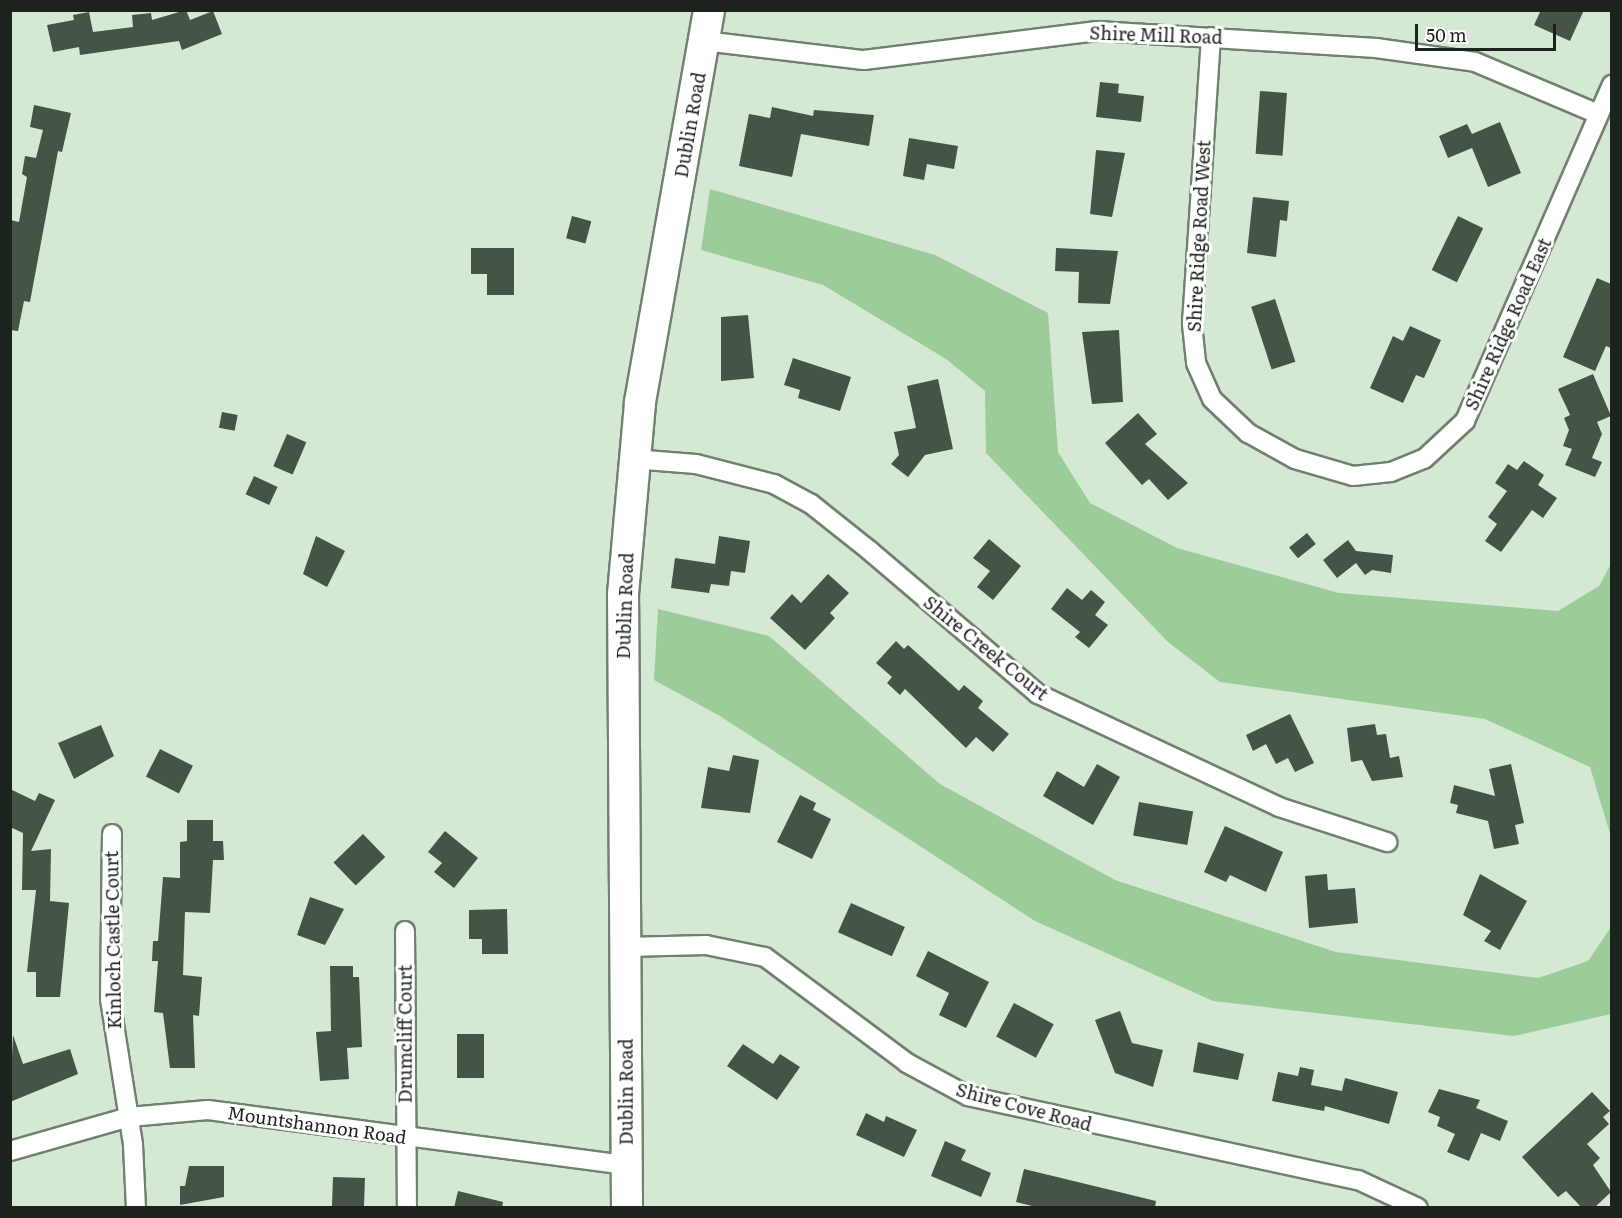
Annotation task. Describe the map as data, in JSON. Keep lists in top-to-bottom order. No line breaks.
{"streets":{"main road":["Dublin Road"],"street":["Shire Mill Road","Shire Ridge Road West","Shire Ridge Road East","Shire Creek Court","Kinloch Castle Court","Drumcliff Court","Shire Cove Road","Mountshannon Road"]},"crossings":[["Shire Mill Road","Dublin Road"],["Shire Mill Road","Shire Ridge Road West"],["Shire Mill Road","Shire Ridge Road East"],["Dublin Road","Shire Creek Court"],["Dublin Road","Shire Cove Road"],["Dublin Road","Mountshannon Road"],["Shire Ridge Road West","Shire Ridge Road East"],["Kinloch Castle Court","Mountshannon Road"],["Drumcliff Court","Mountshannon Road"]],"scale_bar":"50 m"}
